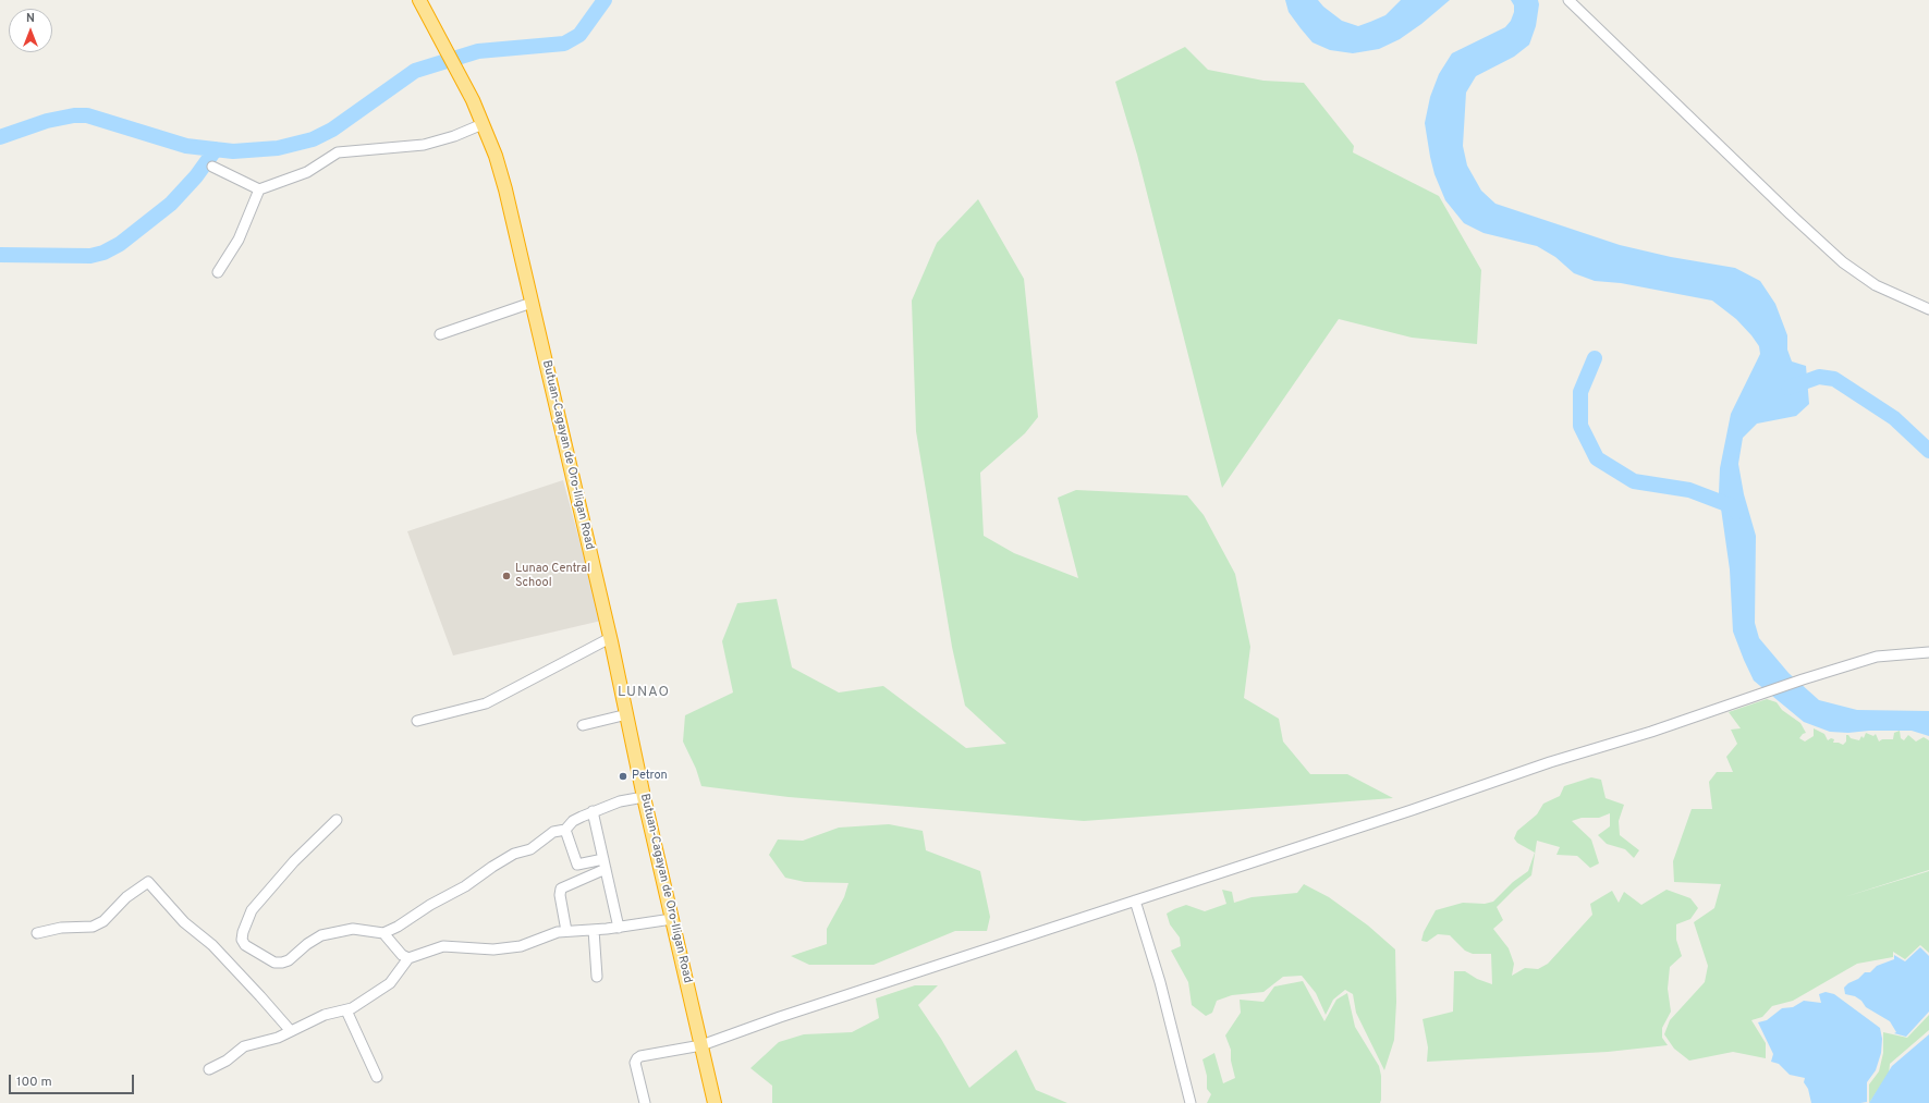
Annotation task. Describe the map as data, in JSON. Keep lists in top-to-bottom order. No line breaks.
{"streets":{"highway":["Butuan-Cagayan de Oro-Iligan Road"]},"districts":["LUNAO"],"places":["Lunao Central School","Petron"],"scale_bar":"100 m","north":"top"}
